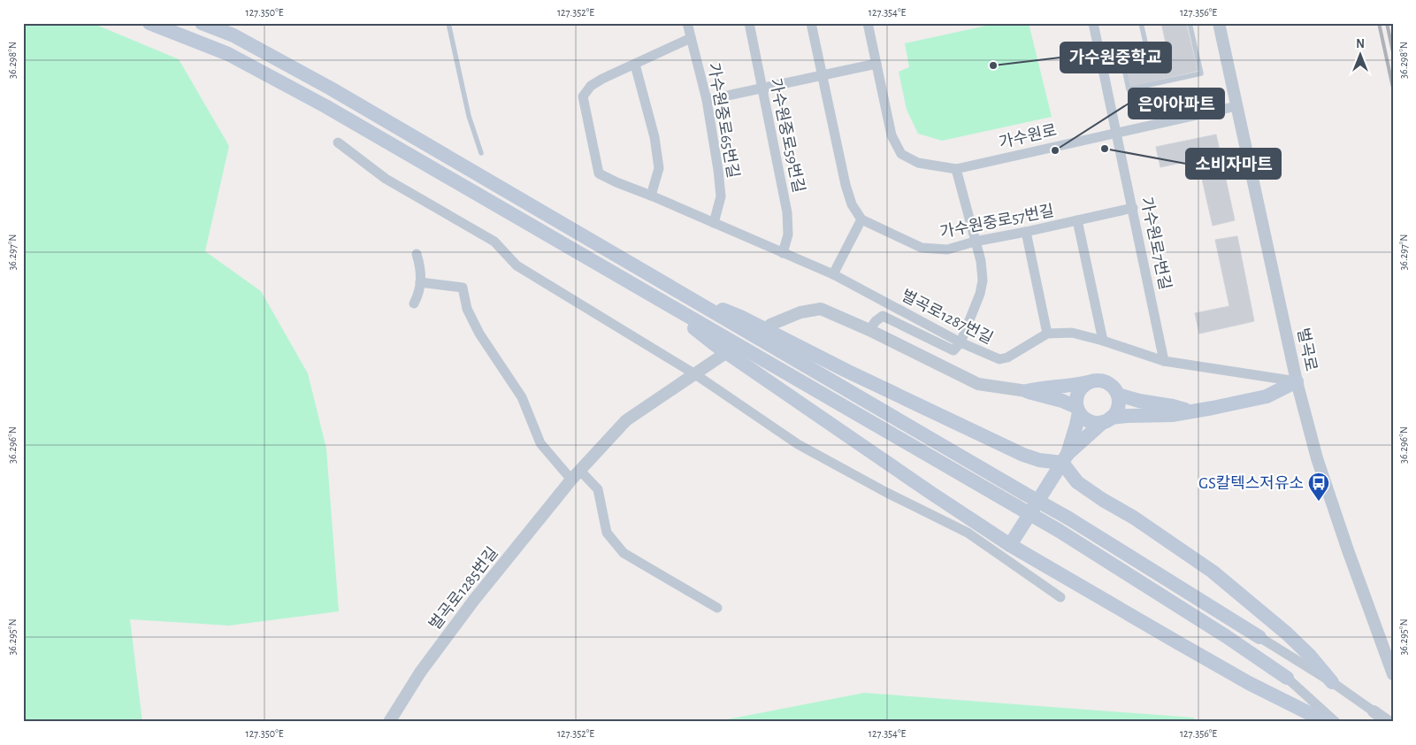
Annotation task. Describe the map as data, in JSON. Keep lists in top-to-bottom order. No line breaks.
{"streets":{"street":["가수원중로65번길","가수원중로59번길","가수원로","가수원중로57번길","가수원로7번길","벌곡로1287번길","벌곡로","벌곡로1285번길"]},"crossings":[["가수원중로65번길","벌곡로1287번길"],["가수원중로59번길","벌곡로1287번길"],["가수원로","가수원로7번길"],["가수원로","벌곡로"],["가수원중로57번길","가수원로7번길"],["가수원로7번길","벌곡로1287번길"],["벌곡로1287번길","벌곡로"]],"places":{"other":["가수원중학교","소비자마트","은아아파트"],"bus stop":["GS칼텍스저유소"]},"north":"top","coordinates":["127.350°E","127.352°E","127.354°E","127.356°E","36.298°N","36.297°N","36.296°N","36.295°N"]}
